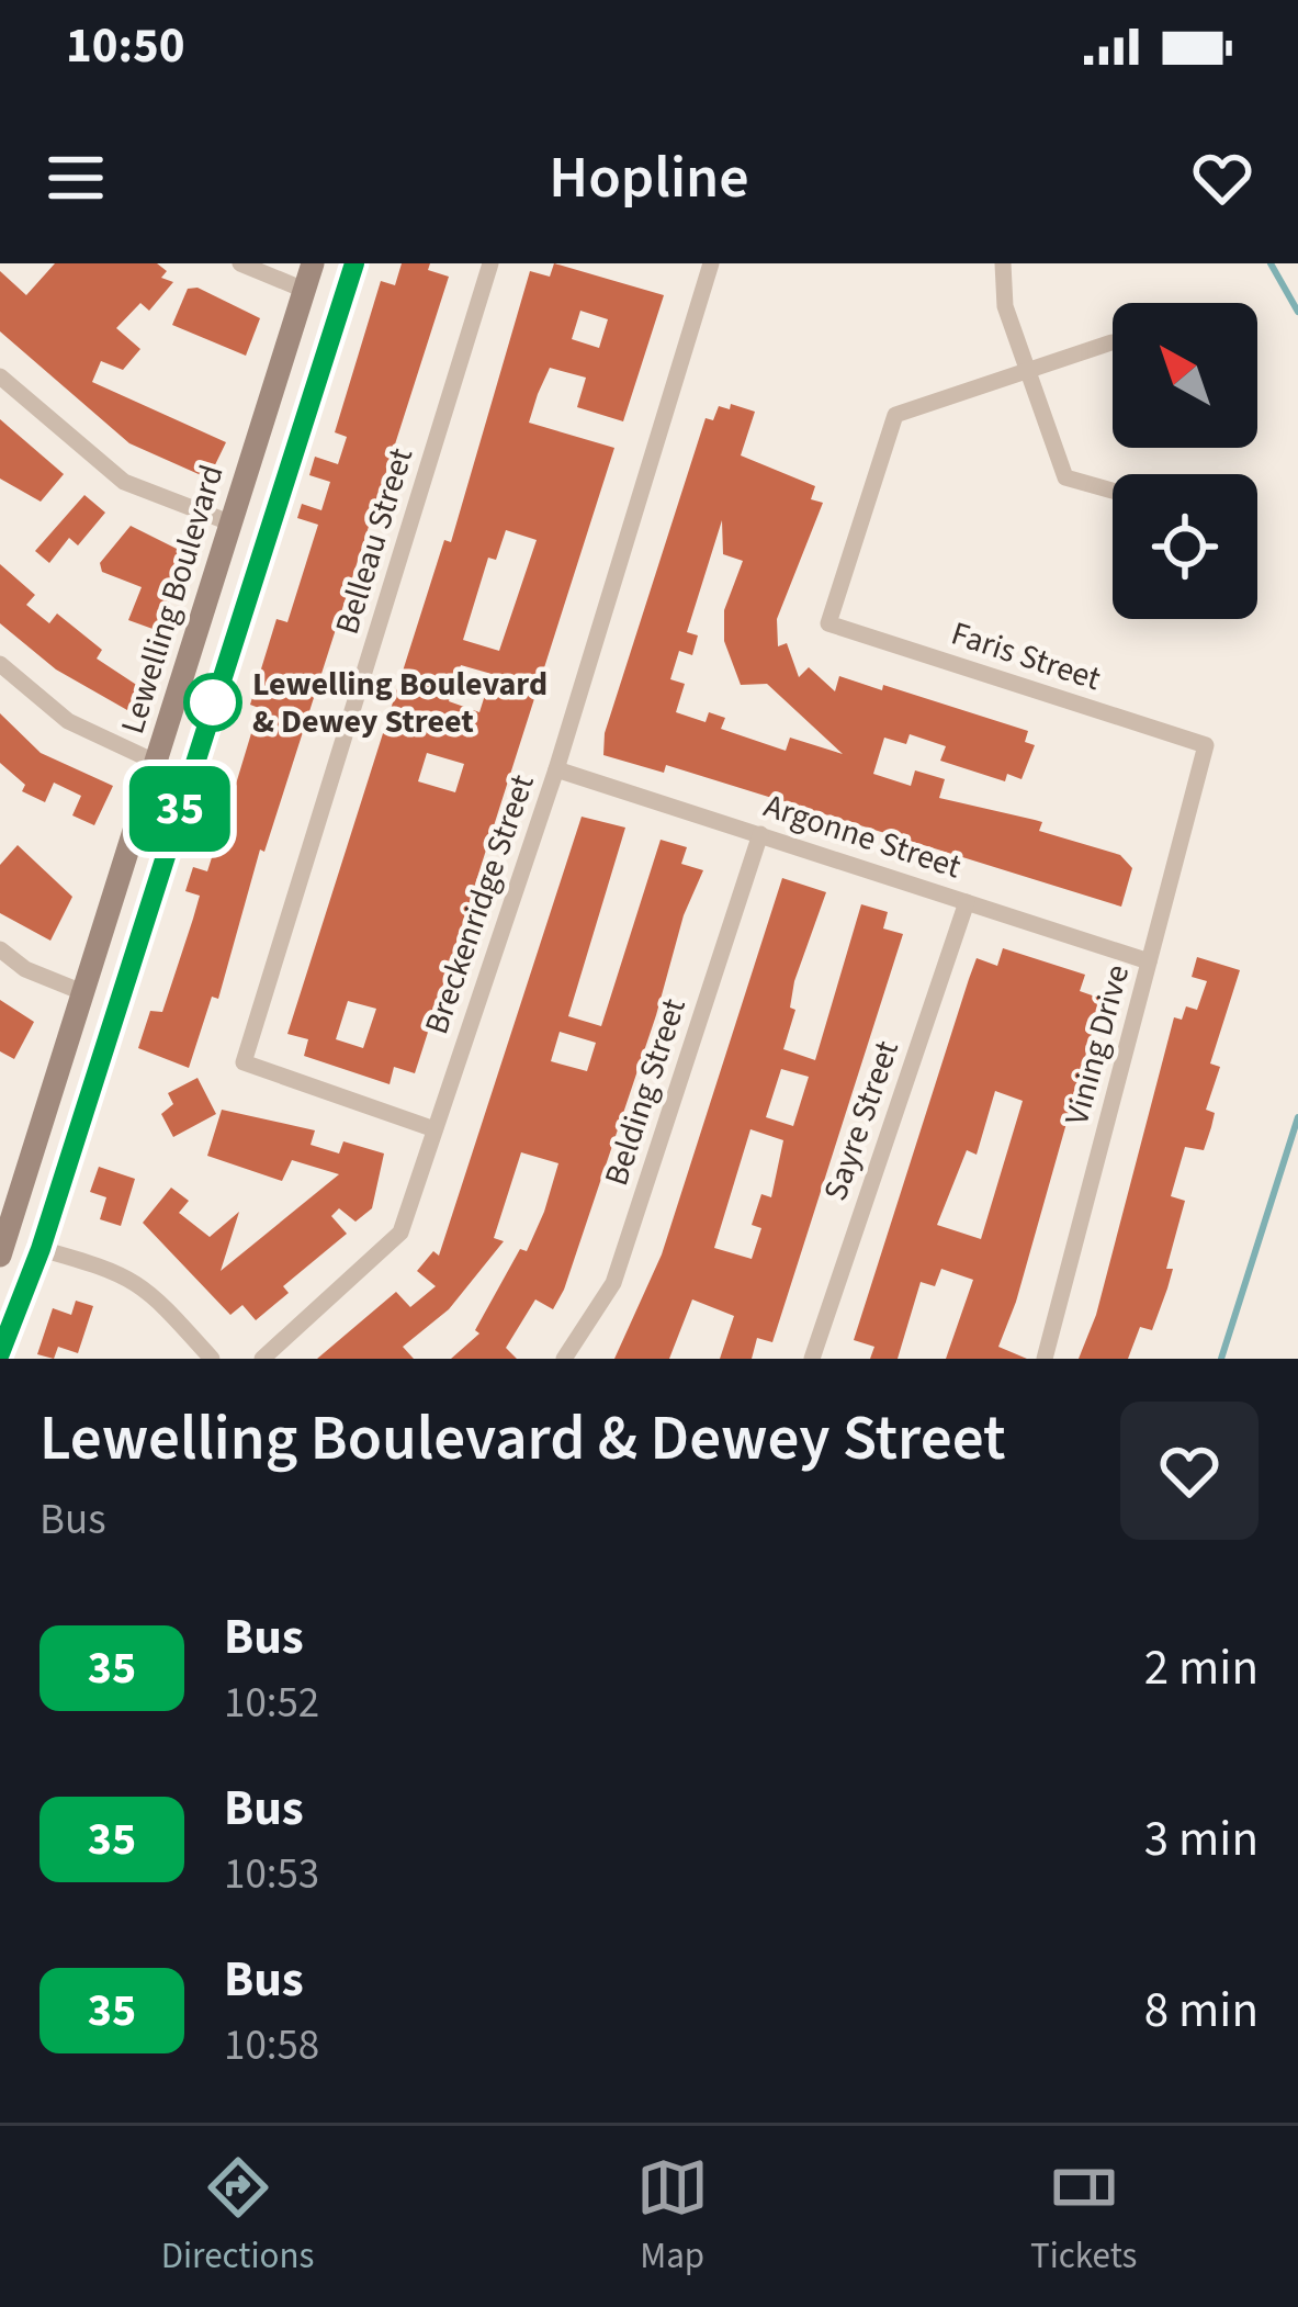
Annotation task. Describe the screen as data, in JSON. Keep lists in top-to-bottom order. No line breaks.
{"streets":{"main road":["Lewelling Boulevard"],"street":["Belleau Street","Faris Street","Argonne Street","Breckenridge Street","Vining Drive","Belding Street","Sayre Street"]},"crossings":[["Belleau Street","Breckenridge Street"],["Faris Street","Vining Drive"],["Argonne Street","Breckenridge Street"],["Argonne Street","Vining Drive"],["Argonne Street","Belding Street"],["Argonne Street","Sayre Street"]],"places":["Lewelling Boulevard & Dewey Street"],"lines":["bus line 35"],"north":"top left","page":{"status":"10:50","header":"Hopline","on_map":"35","heading":["Lewelling Boulevard & Dewey Street","Bus"],"list":[{"mark":"35","name":"Bus","note":"10:52","value":"2 min"},{"mark":"35","name":"Bus","note":"10:53","value":"3 min"},{"mark":"35","name":"Bus","note":"10:58","value":"8 min"}],"tabs":["Directions","Map","Tickets"]}}
